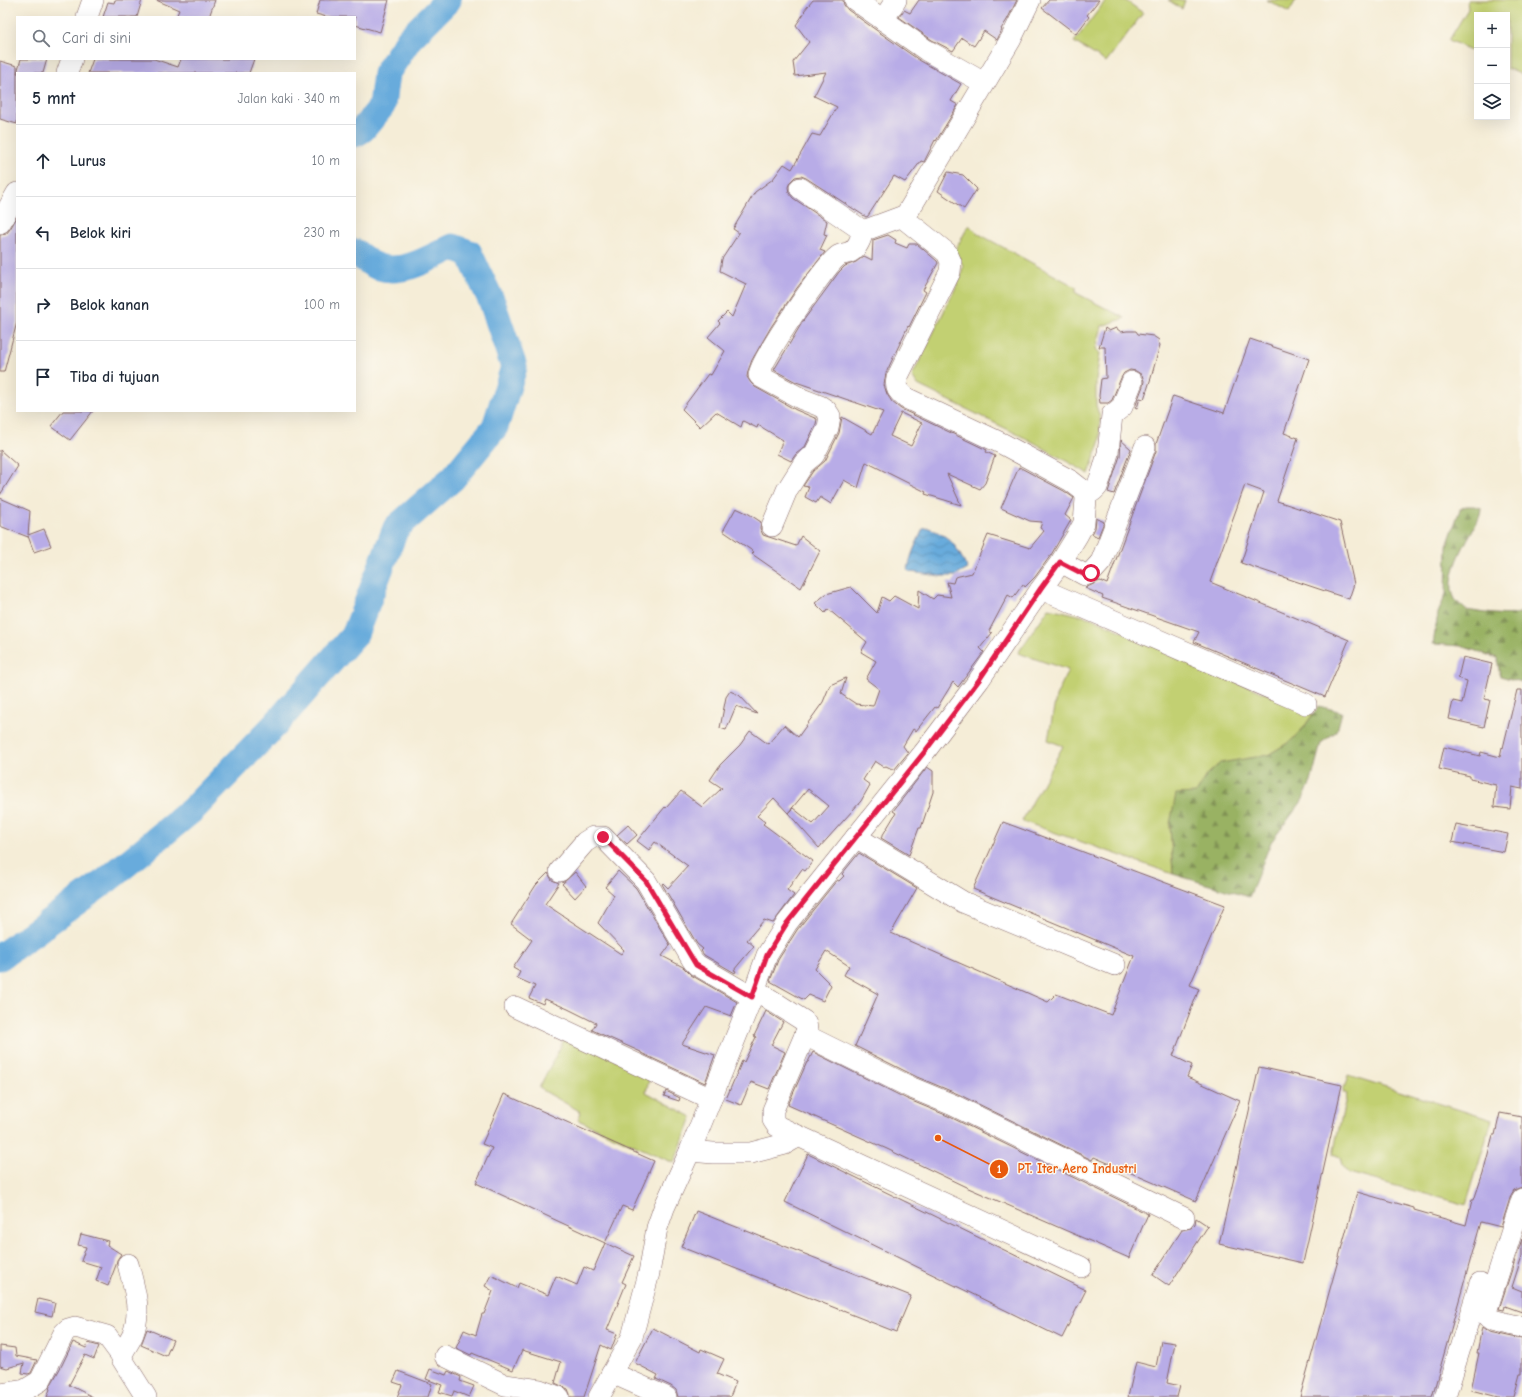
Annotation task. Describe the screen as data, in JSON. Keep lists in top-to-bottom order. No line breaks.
{"places":["PT. Iter Aero Industri"],"page":{"map_buttons":["+","−"],"search":"Cari di sini","heading":["5 mnt","Jalan kaki · 340 m"],"list":[["Lurus","10 m"],["Belok kiri","230 m"],["Belok kanan","100 m"],"Tiba di tujuan"]}}
